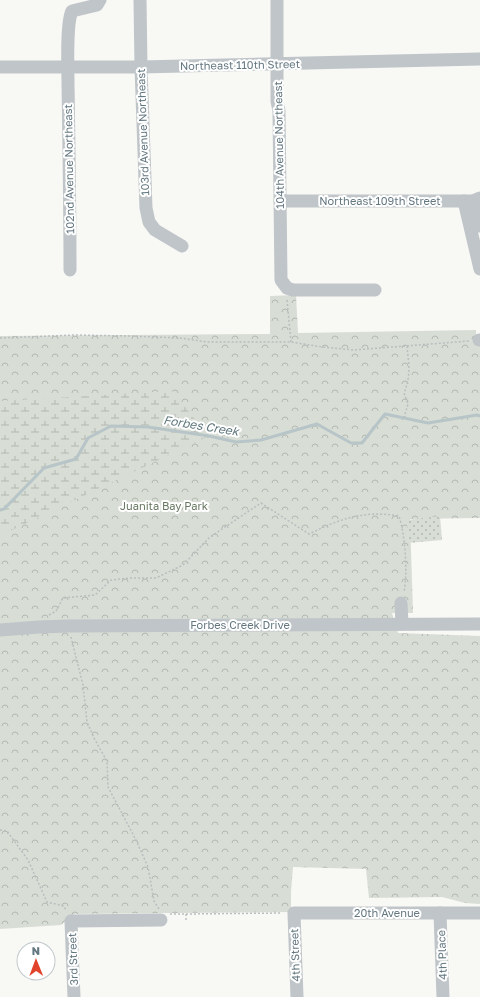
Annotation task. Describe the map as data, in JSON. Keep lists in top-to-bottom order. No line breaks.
{"streets":{"street":["Northeast 110th Street","103rd Avenue Northeast","104th Avenue Northeast","102nd Avenue Northeast","Northeast 109th Street","Forbes Creek Drive","20th Avenue","4th Street","4th Place","3rd Street"]},"crossings":[["Northeast 110th Street","103rd Avenue Northeast"],["Northeast 110th Street","104th Avenue Northeast"],["Northeast 110th Street","102nd Avenue Northeast"],["104th Avenue Northeast","Northeast 109th Street"],["20th Avenue","4th Street"],["20th Avenue","4th Place"]],"water":["Forbes Creek"],"parks":["Juanita Bay Park"],"north":"top"}
